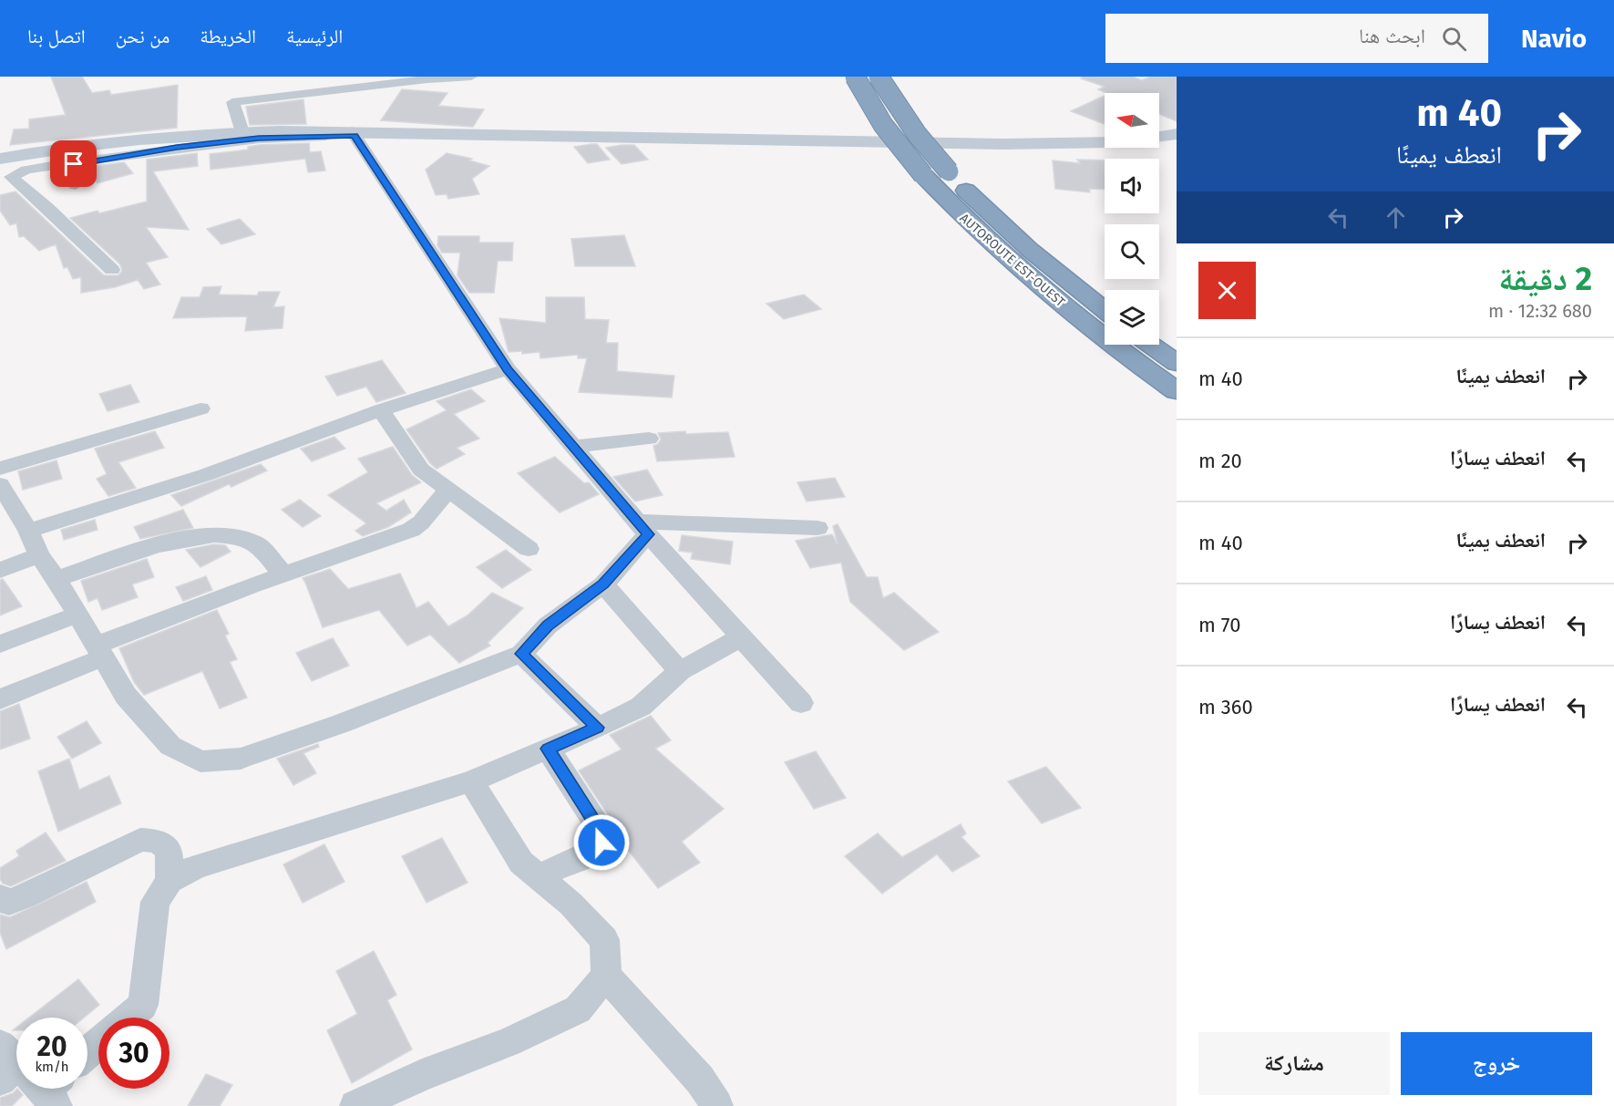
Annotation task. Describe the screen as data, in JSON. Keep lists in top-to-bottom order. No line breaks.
{"streets":{"highway":["AUTOROUTE EST-OUEST"]},"north":"left","page":{"header":"Navio","search":"ابحث هنا","nav":["الرئيسية","الخريطة","من نحن","اتصل بنا"],"turn":["40 m","انعطف يمينًا"],"heading":["2 دقيقة","680 m · 12:32"],"list":[{"name":"انعطف يمينًا","value":"40 m"},{"name":"انعطف يسارًا","value":"20 m"},{"name":"انعطف يمينًا","value":"40 m"},{"name":"انعطف يسارًا","value":"70 m"},{"name":"انعطف يسارًا","value":"360 m"}],"speed":"20 km/h","limit":"30","buttons":["خروج","مشاركة"]}}
